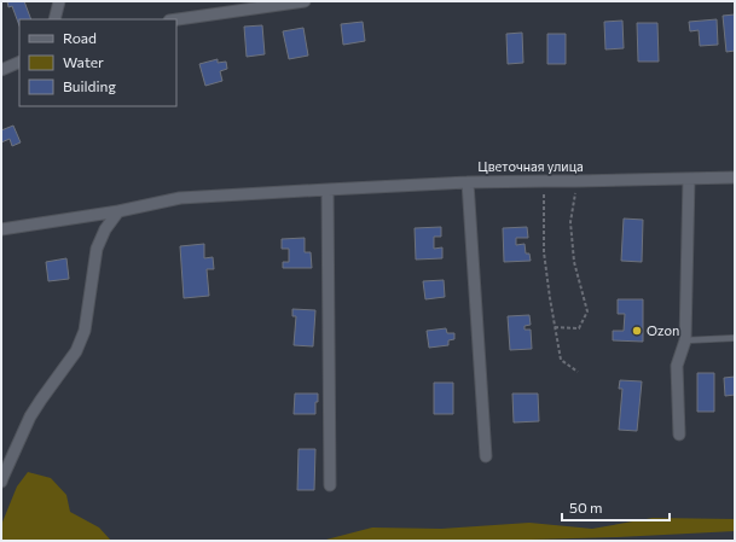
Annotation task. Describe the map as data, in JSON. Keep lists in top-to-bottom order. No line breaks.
{"streets":{"street":["Цветочная улица"]},"places":["Ozon"],"legend":["Road","Water","Building"],"scale_bar":"50 m"}
